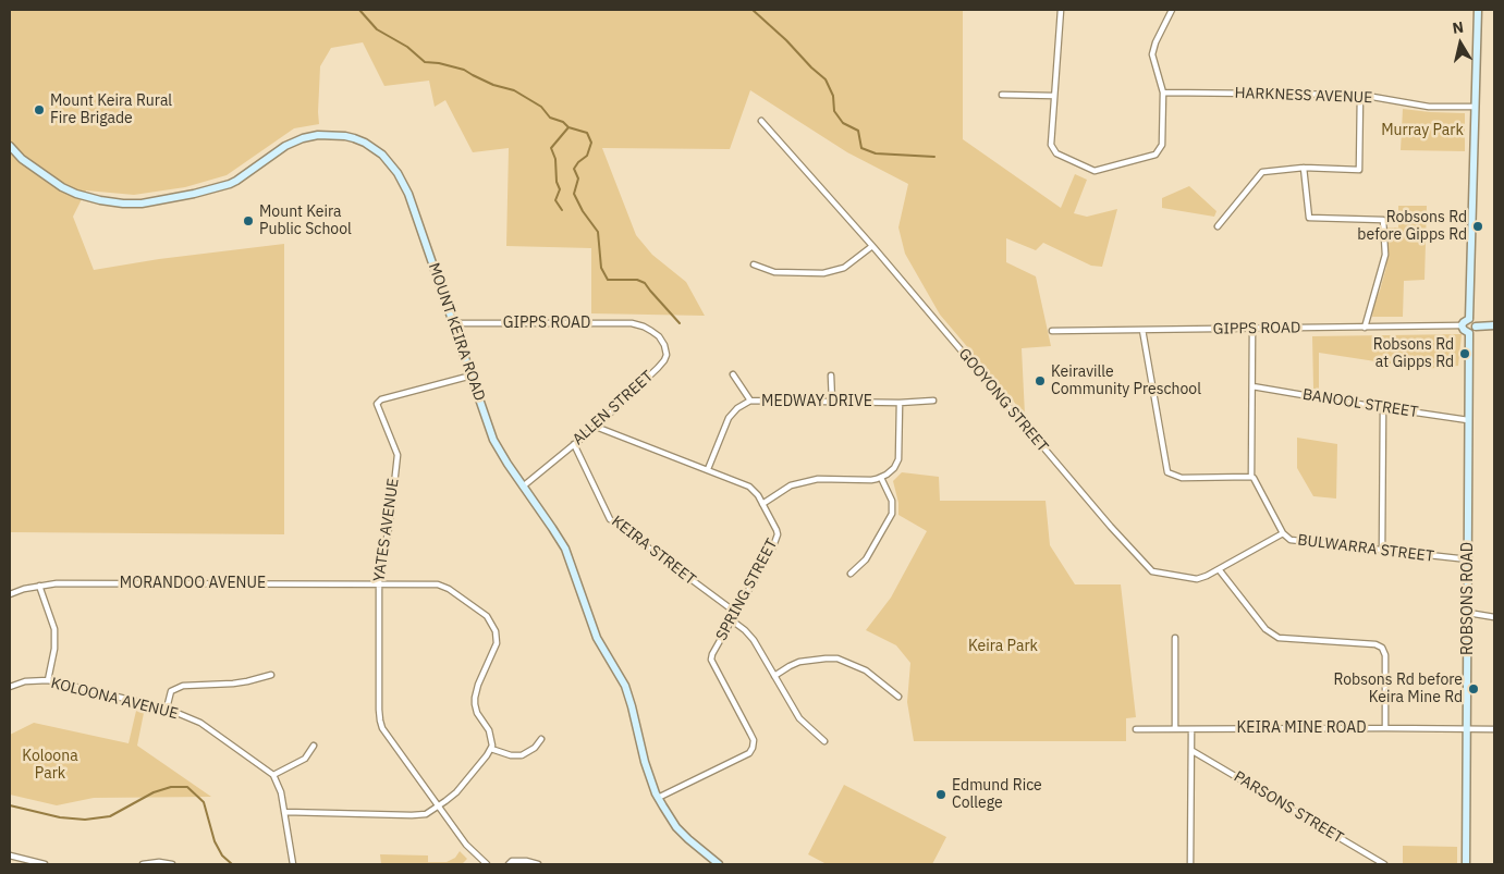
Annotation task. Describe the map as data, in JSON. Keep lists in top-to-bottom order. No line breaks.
{"streets":{"main road":["MOUNT KEIRA ROAD","ROBSONS ROAD"],"street":["HARKNESS AVENUE","GIPPS ROAD","GOOYONG STREET","MEDWAY DRIVE","BANOOL STREET","ALLEN STREET","YATES AVENUE","BULWARRA STREET","KEIRA STREET","MORANDOO AVENUE","SPRING STREET","KOLOONA AVENUE","KEIRA MINE ROAD","PARSONS STREET"]},"crossings":[["GIPPS ROAD","MOUNT KEIRA ROAD"],["GIPPS ROAD","ALLEN STREET"],["GIPPS ROAD","BULWARRA STREET"],["GIPPS ROAD","ROBSONS ROAD"],["MOUNT KEIRA ROAD","ALLEN STREET"],["MOUNT KEIRA ROAD","YATES AVENUE"],["MOUNT KEIRA ROAD","SPRING STREET"],["GOOYONG STREET","BULWARRA STREET"],["MEDWAY DRIVE","SPRING STREET"],["BANOOL STREET","BULWARRA STREET"],["BANOOL STREET","ROBSONS ROAD"],["ALLEN STREET","KEIRA STREET"],["ALLEN STREET","SPRING STREET"],["YATES AVENUE","MORANDOO AVENUE"],["BULWARRA STREET","ROBSONS ROAD"],["KEIRA STREET","SPRING STREET"],["ROBSONS ROAD","KEIRA MINE ROAD"]],"parks":["Murray Park","Keira Park","Koloona Park"],"places":["Mount Keira Rural Fire Brigade","Mount Keira Public School","Robsons Rd before Gipps Rd","Robsons Rd at Gipps Rd","Keiraville Community Preschool","Robsons Rd before Keira Mine Rd","Edmund Rice College"],"north":"top"}
